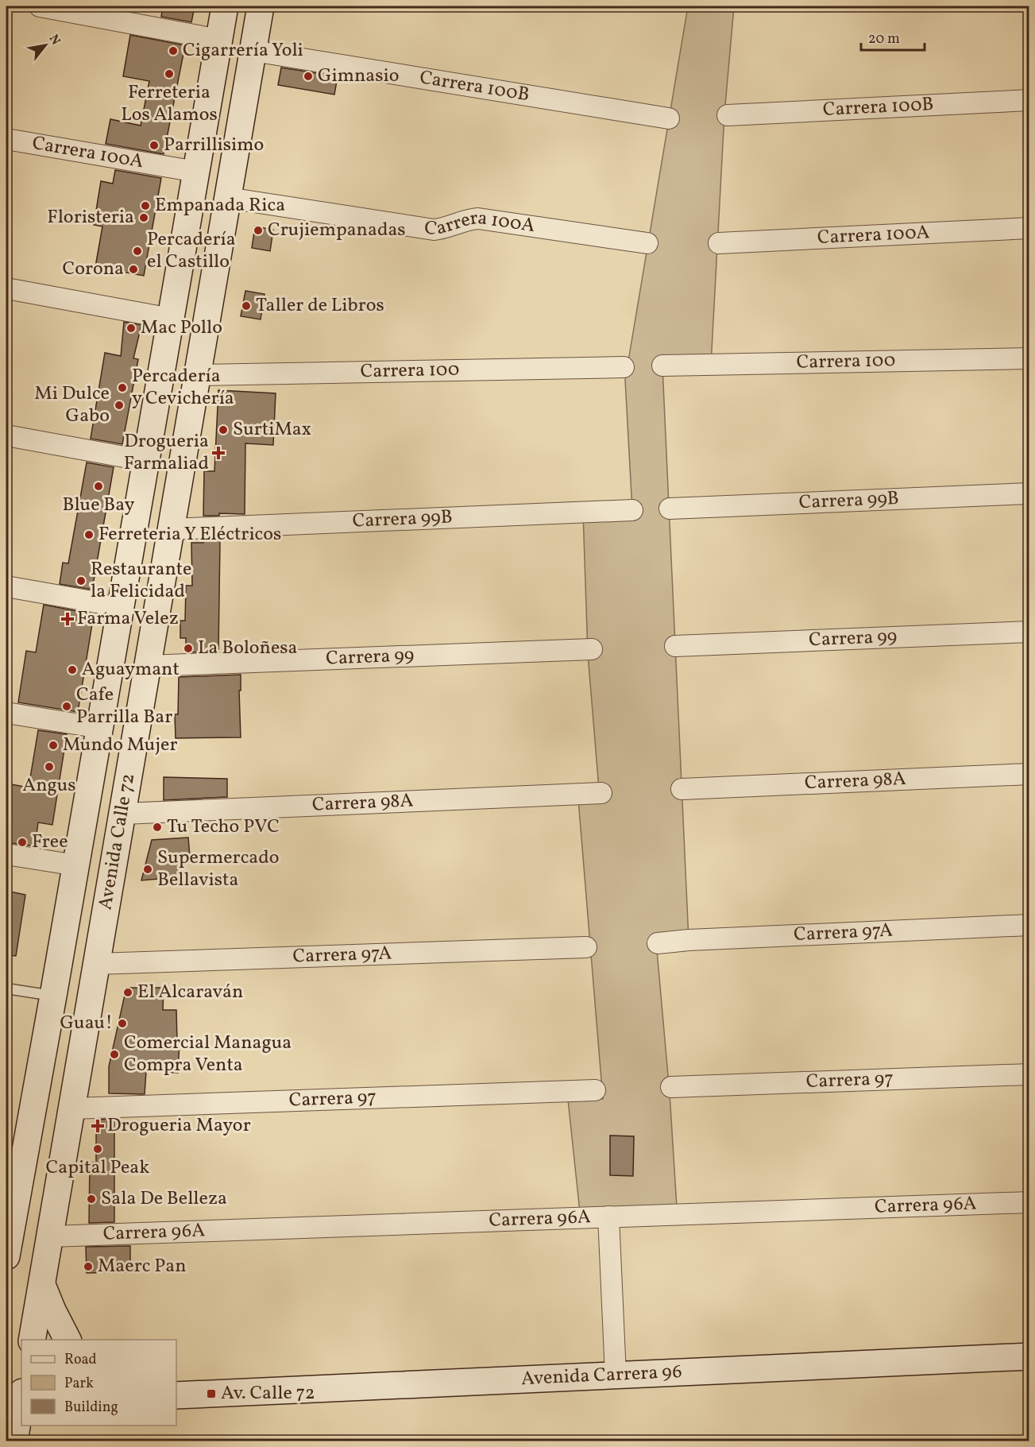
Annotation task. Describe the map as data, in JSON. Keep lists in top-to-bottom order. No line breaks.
{"streets":{"main road":["Avenida Calle 72","Avenida Carrera 96"],"street":["Carrera 100B","Carrera 100A","Carrera 100","Carrera 99B","Carrera 99","Carrera 98A","Carrera 97A","Carrera 97","Carrera 96A"]},"crossings":[["Carrera 100B","Avenida Calle 72"],["Carrera 100A","Avenida Calle 72"],["Carrera 100","Avenida Calle 72"],["Carrera 99B","Avenida Calle 72"],["Carrera 99","Avenida Calle 72"],["Carrera 98A","Avenida Calle 72"],["Avenida Calle 72","Carrera 97A"],["Avenida Calle 72","Carrera 97"],["Avenida Calle 72","Carrera 96A"]],"places":{"other":["Cigarrería Yoli","Ferreteria Los Alamos","Gimnasio","Parrillisimo","Empanada Rica","Floristeria","Crujiempanadas","Percadería el Castillo","Corona","Taller de Libros","Mac Pollo","Percadería y Cevichería","Mi Dulce Gabo","SurtiMax","Blue Bay","Ferreteria Y Eléctricos","Restaurante la Felicidad","La Boloñesa","Aguaymant","Cafe Parrilla Bar","Mundo Mujer","Angus","Tu Techo PVC","Free","Supermercado Bellavista","El Alcaraván","Guau!","Comercial Managua Compra Venta","Capital Peak","Sala De Belleza","Maerc Pan"],"health":["Drogueria Farmaliad","Farma Velez","Drogueria Mayor"],"transit":["Av. Calle 72"]},"legend":["Road","Park","Building"],"scale_bar":"20 m","north":"top right"}
